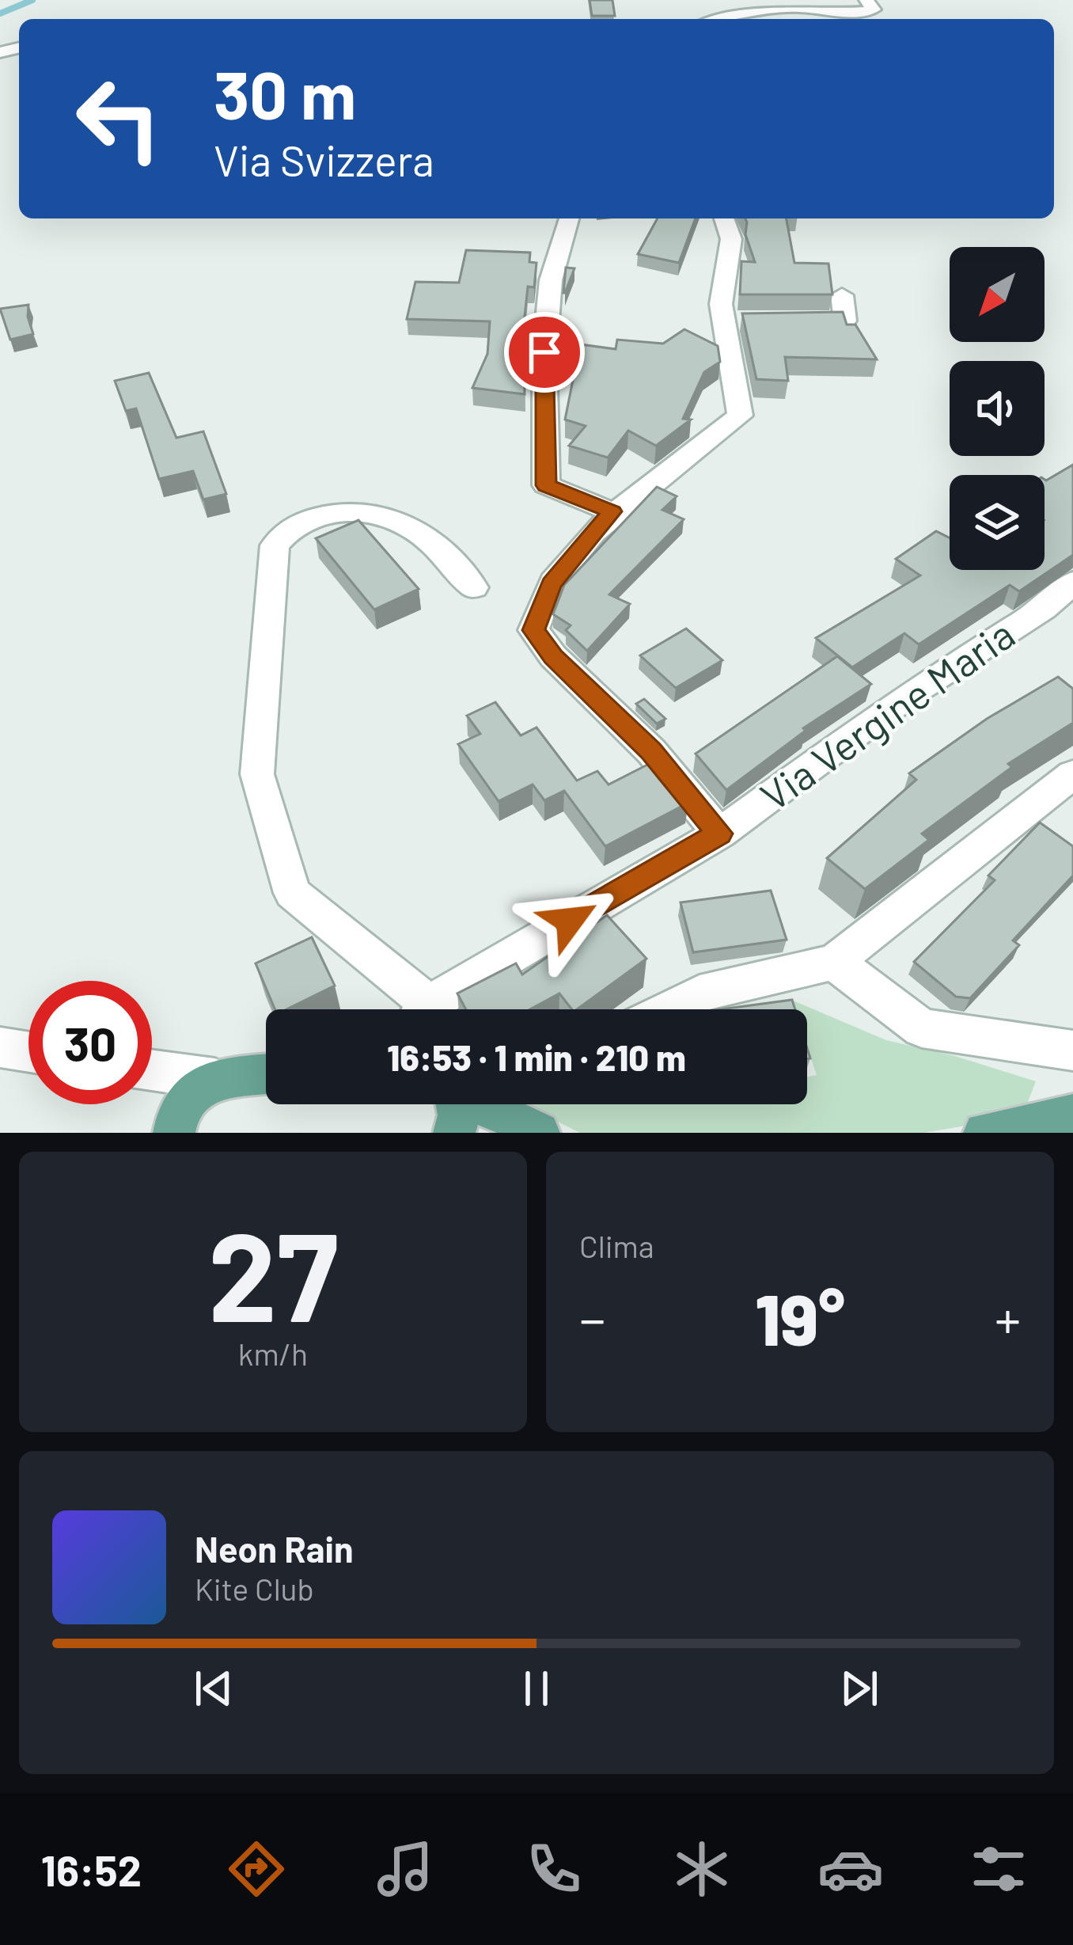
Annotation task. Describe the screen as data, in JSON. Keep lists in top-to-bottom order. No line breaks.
{"streets":{"street":["Via Vergine Maria"]},"north":"bottom left","page":{"turn":["30 m","Via Svizzera"],"limit":"30","trip":"16:53 · 1 min · 210 m","tile":[["27","km/h"],"Clima"],"heat":["−","19°","+"],"song":["Neon Rain","Kite Club"],"tabs":"16:52"}}
